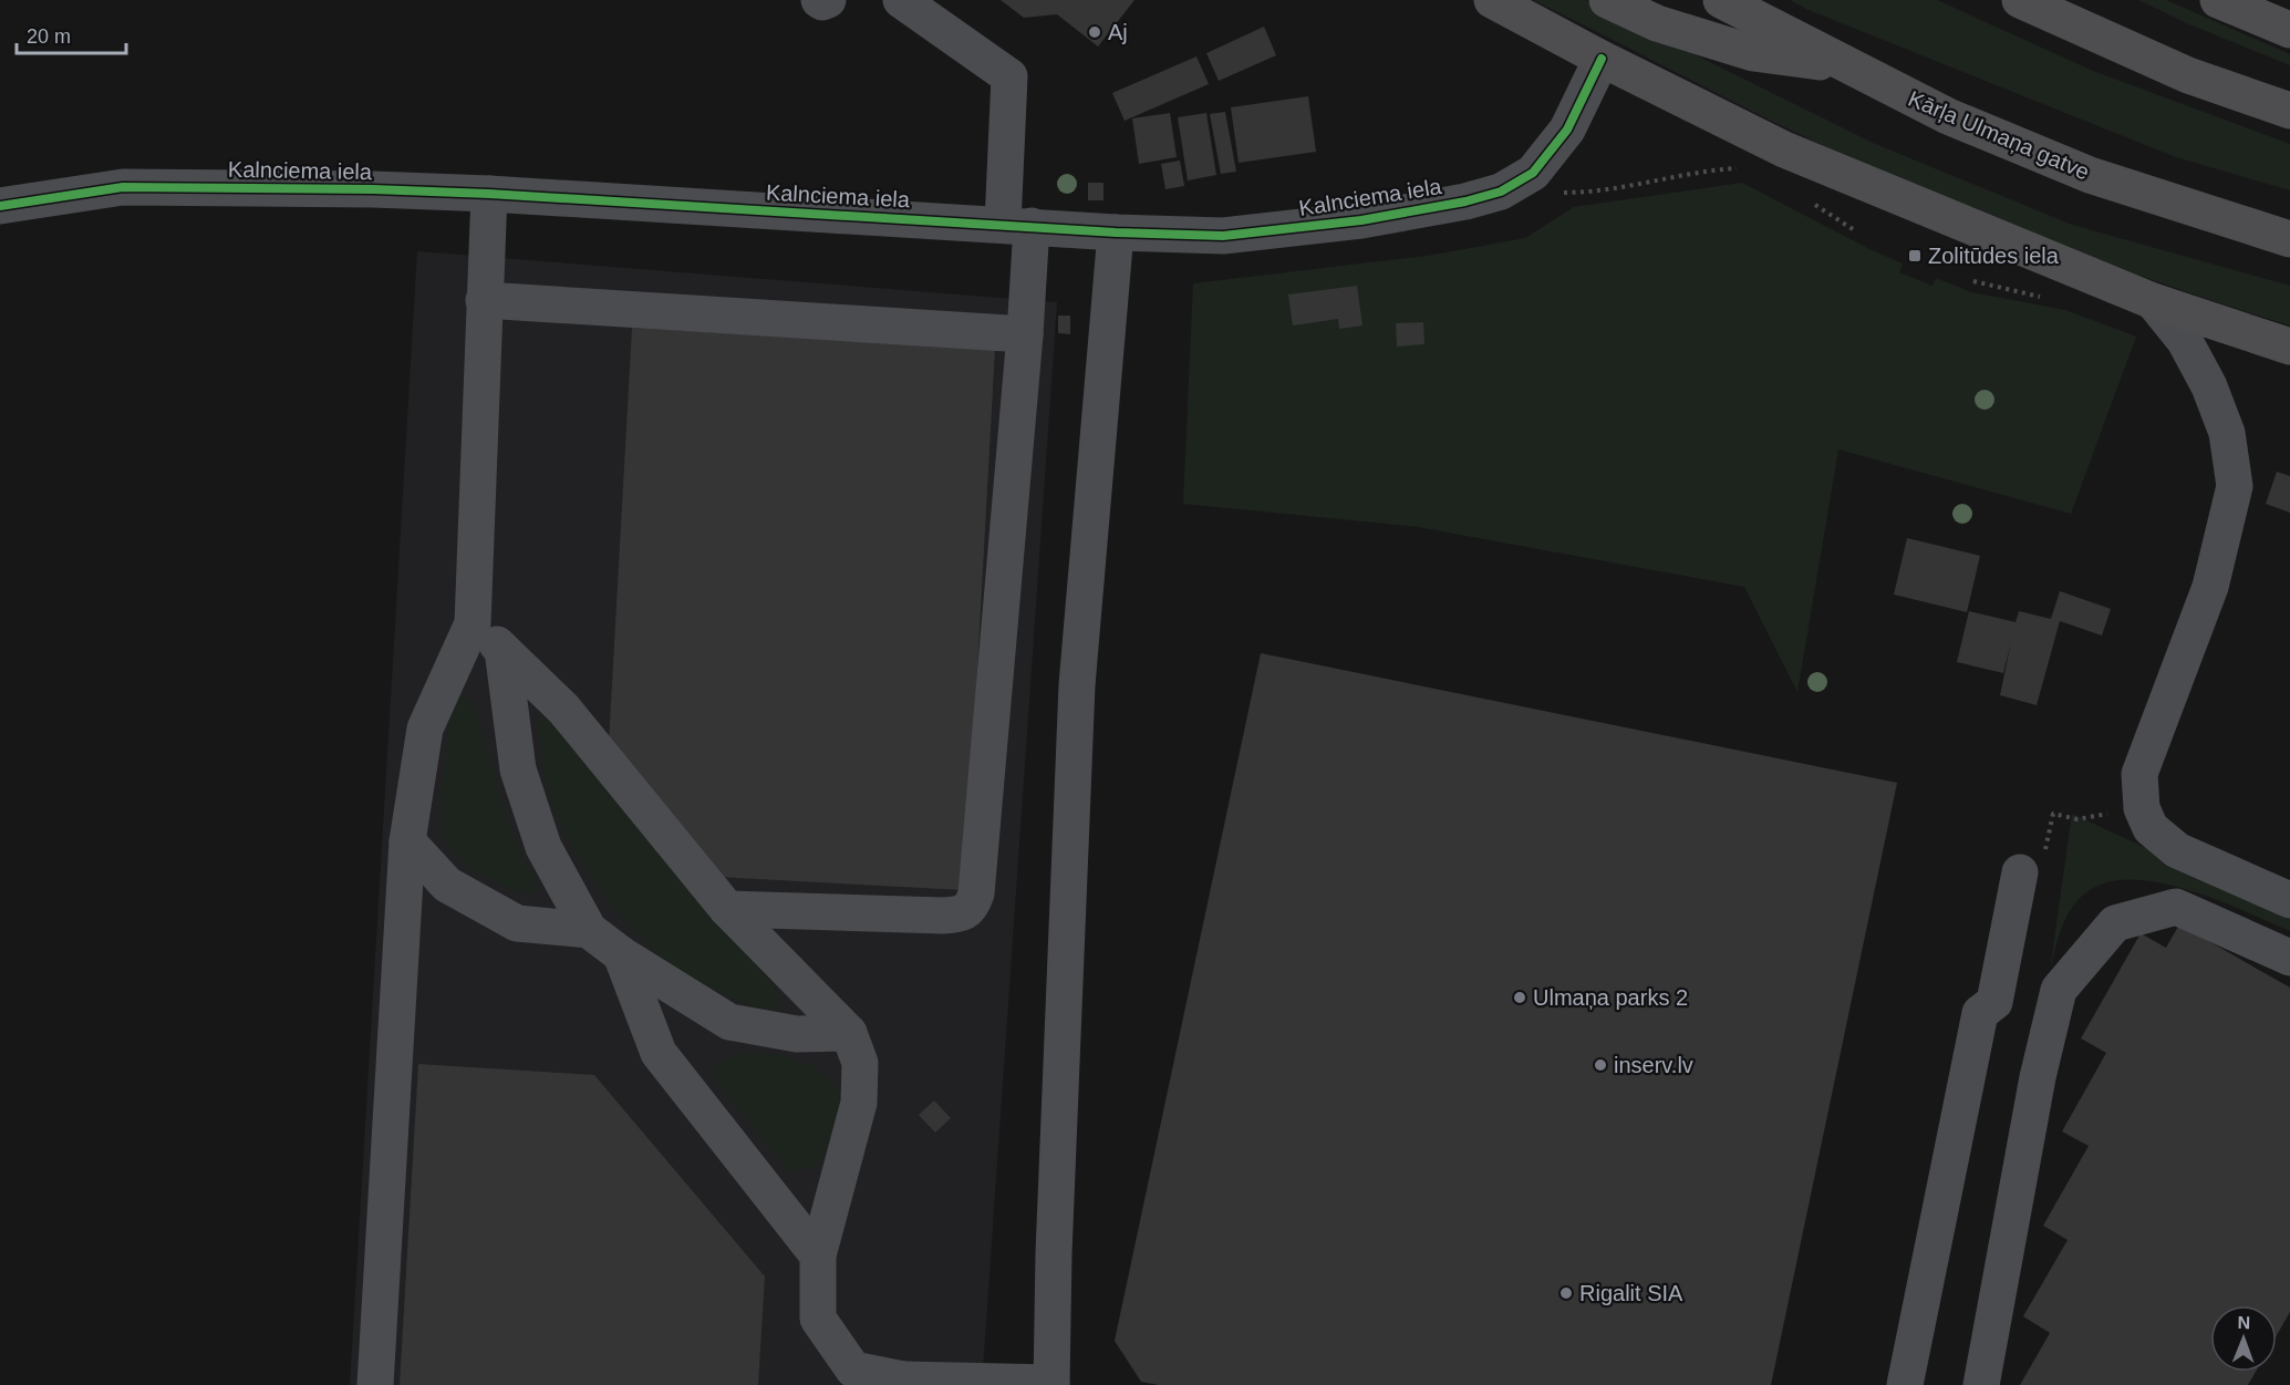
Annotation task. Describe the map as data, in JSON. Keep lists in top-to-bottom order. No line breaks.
{"streets":{"highway":["Kārļa Ulmaņa gatve"],"street":["Kalnciema iela"]},"places":{"other":["Aj","Ulmaņa parks 2","inserv.lv","Rigalit SIA"],"transit":["Zolitūdes iela"]},"scale_bar":"20 m","north":"top"}
